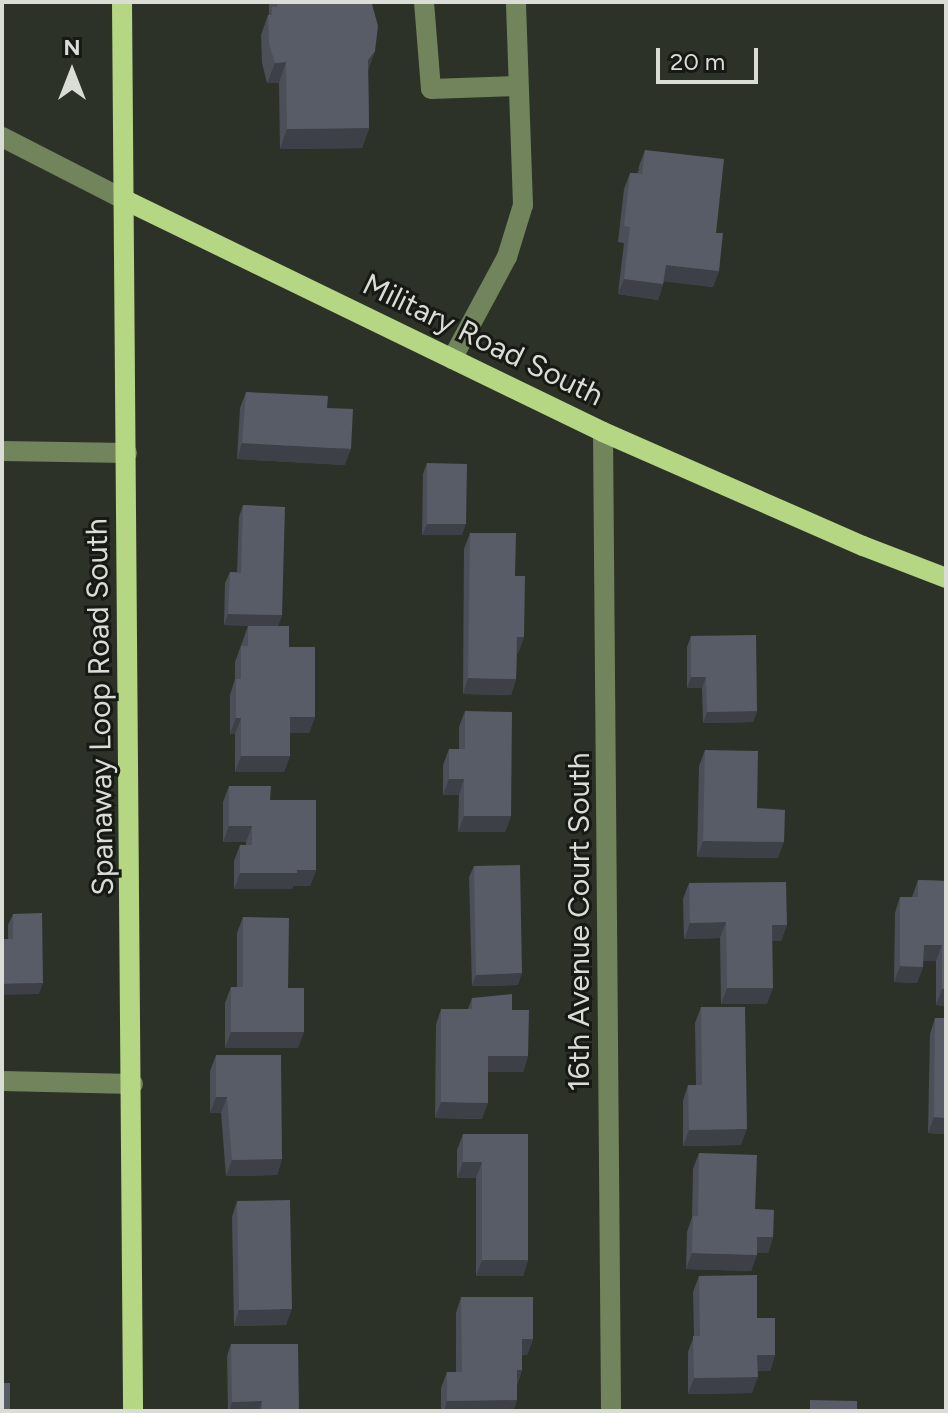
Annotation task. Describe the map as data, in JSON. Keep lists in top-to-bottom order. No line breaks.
{"streets":{"main road":["Military Road South","Spanaway Loop Road South"],"street":["16th Avenue Court South"]},"crossings":[["Military Road South","Spanaway Loop Road South"],["Military Road South","16th Avenue Court South"]],"scale_bar":"20 m","north":"top"}
